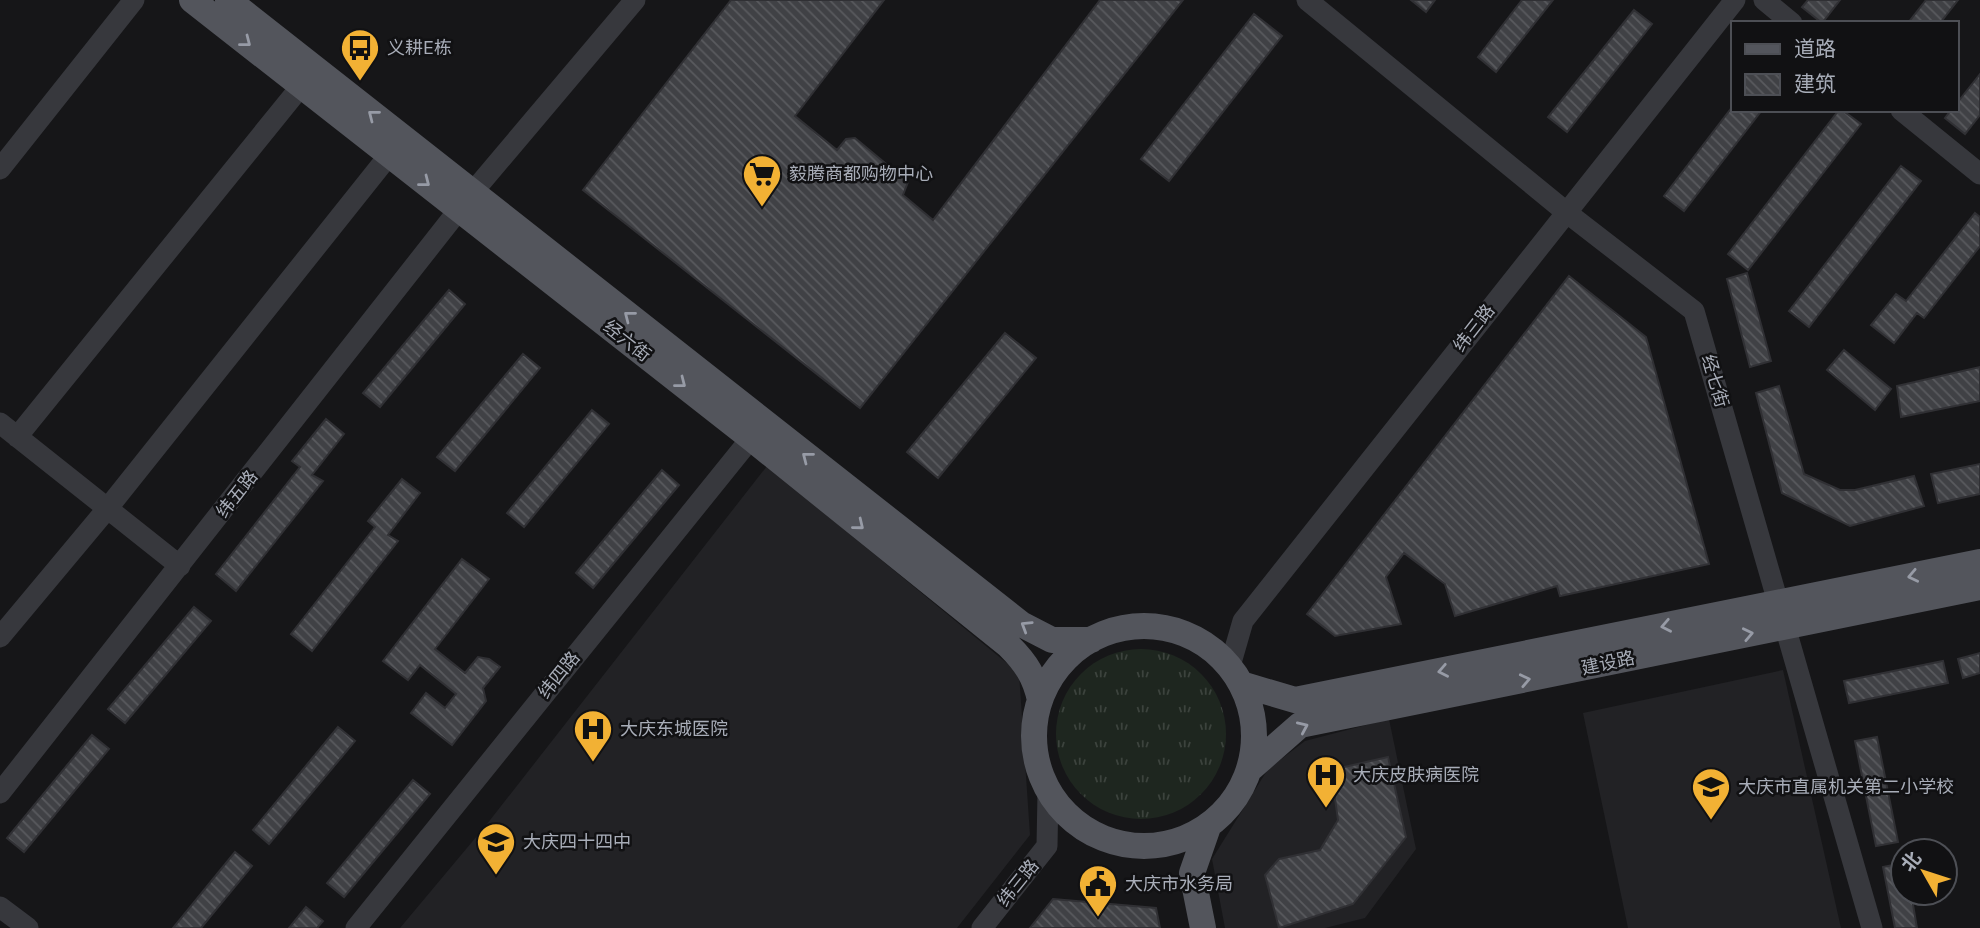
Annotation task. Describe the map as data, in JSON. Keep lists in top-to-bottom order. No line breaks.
{"streets":{"main road":["经六街","建设路"],"street":["纬三路","经七街","纬五路","纬四路"]},"crossings":[["纬三路","经六街"],["纬三路","经七街"],["纬三路","建设路"],["经六街","纬五路"],["经六街","建设路"],["经六街","纬四路"],["经七街","建设路"]],"places":{"bus stop":["义耕E栋"],"supermarket":["毅腾商都购物中心"],"hospital":["大庆东城医院","大庆皮肤病医院"],"school or university":["大庆市直属机关第二小学校","大庆四十四中"],"public building":["大庆市水务局"]},"legend":["道路","建筑"],"north":"top left"}
